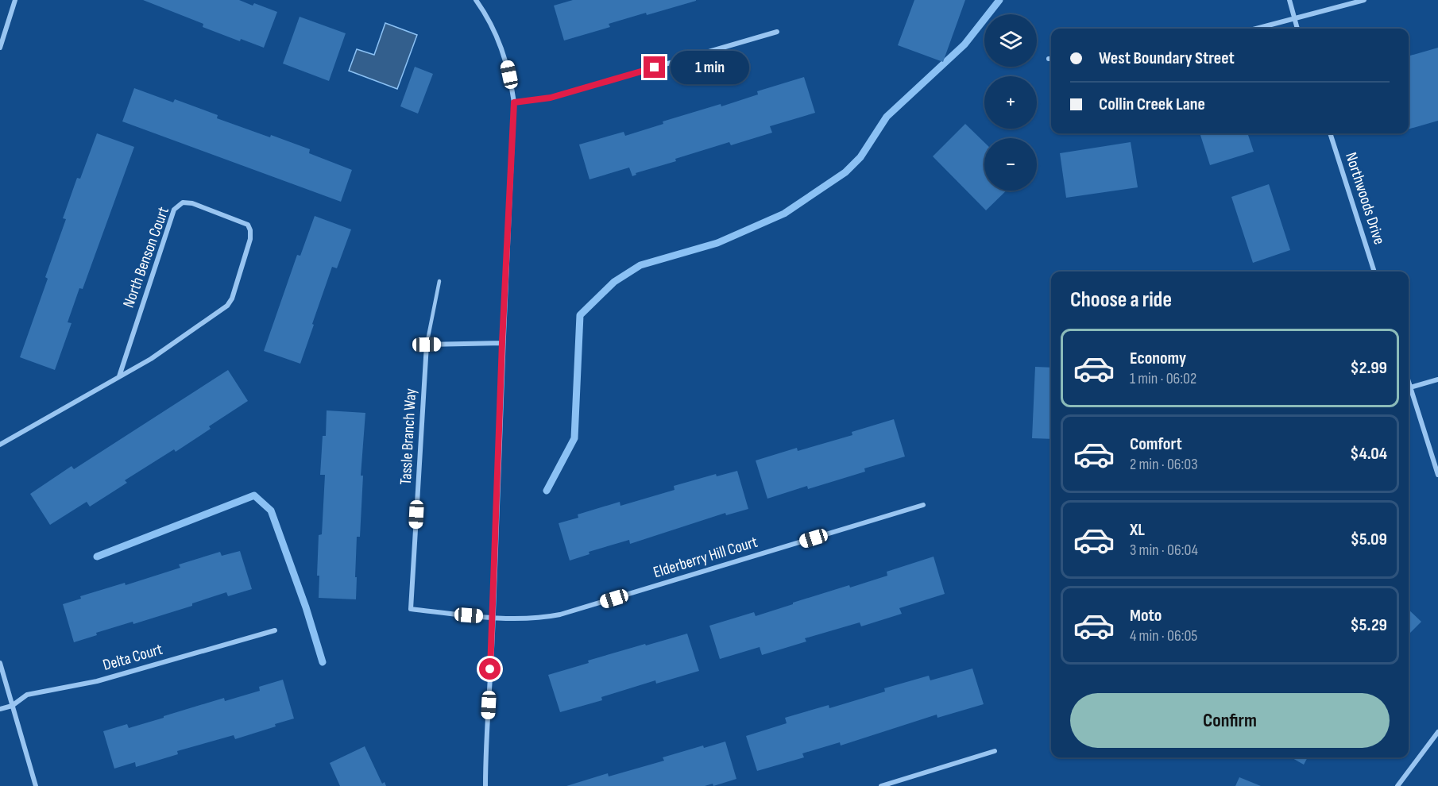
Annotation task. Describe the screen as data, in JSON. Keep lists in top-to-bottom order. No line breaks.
{"streets":{"street":["Northwoods Drive","North Benson Court","Tassle Branch Way","Elderberry Hill Court","Delta Court"]},"crossings":[["Tassle Branch Way","Elderberry Hill Court"]],"page":{"map_buttons":["+","−"],"banner":["West Boundary Street","Collin Creek Lane"],"bubble":"1 min","heading":"Choose a ride","list":[{"name":"Economy","note":"1 min · 06:02","value":"$2.99"},{"name":"Comfort","note":"2 min · 06:03","value":"$4.04"},{"name":"XL","note":"3 min · 06:04","value":"$5.09"},{"name":"Moto","note":"4 min · 06:05","value":"$5.29"}],"buttons":"Confirm"}}
